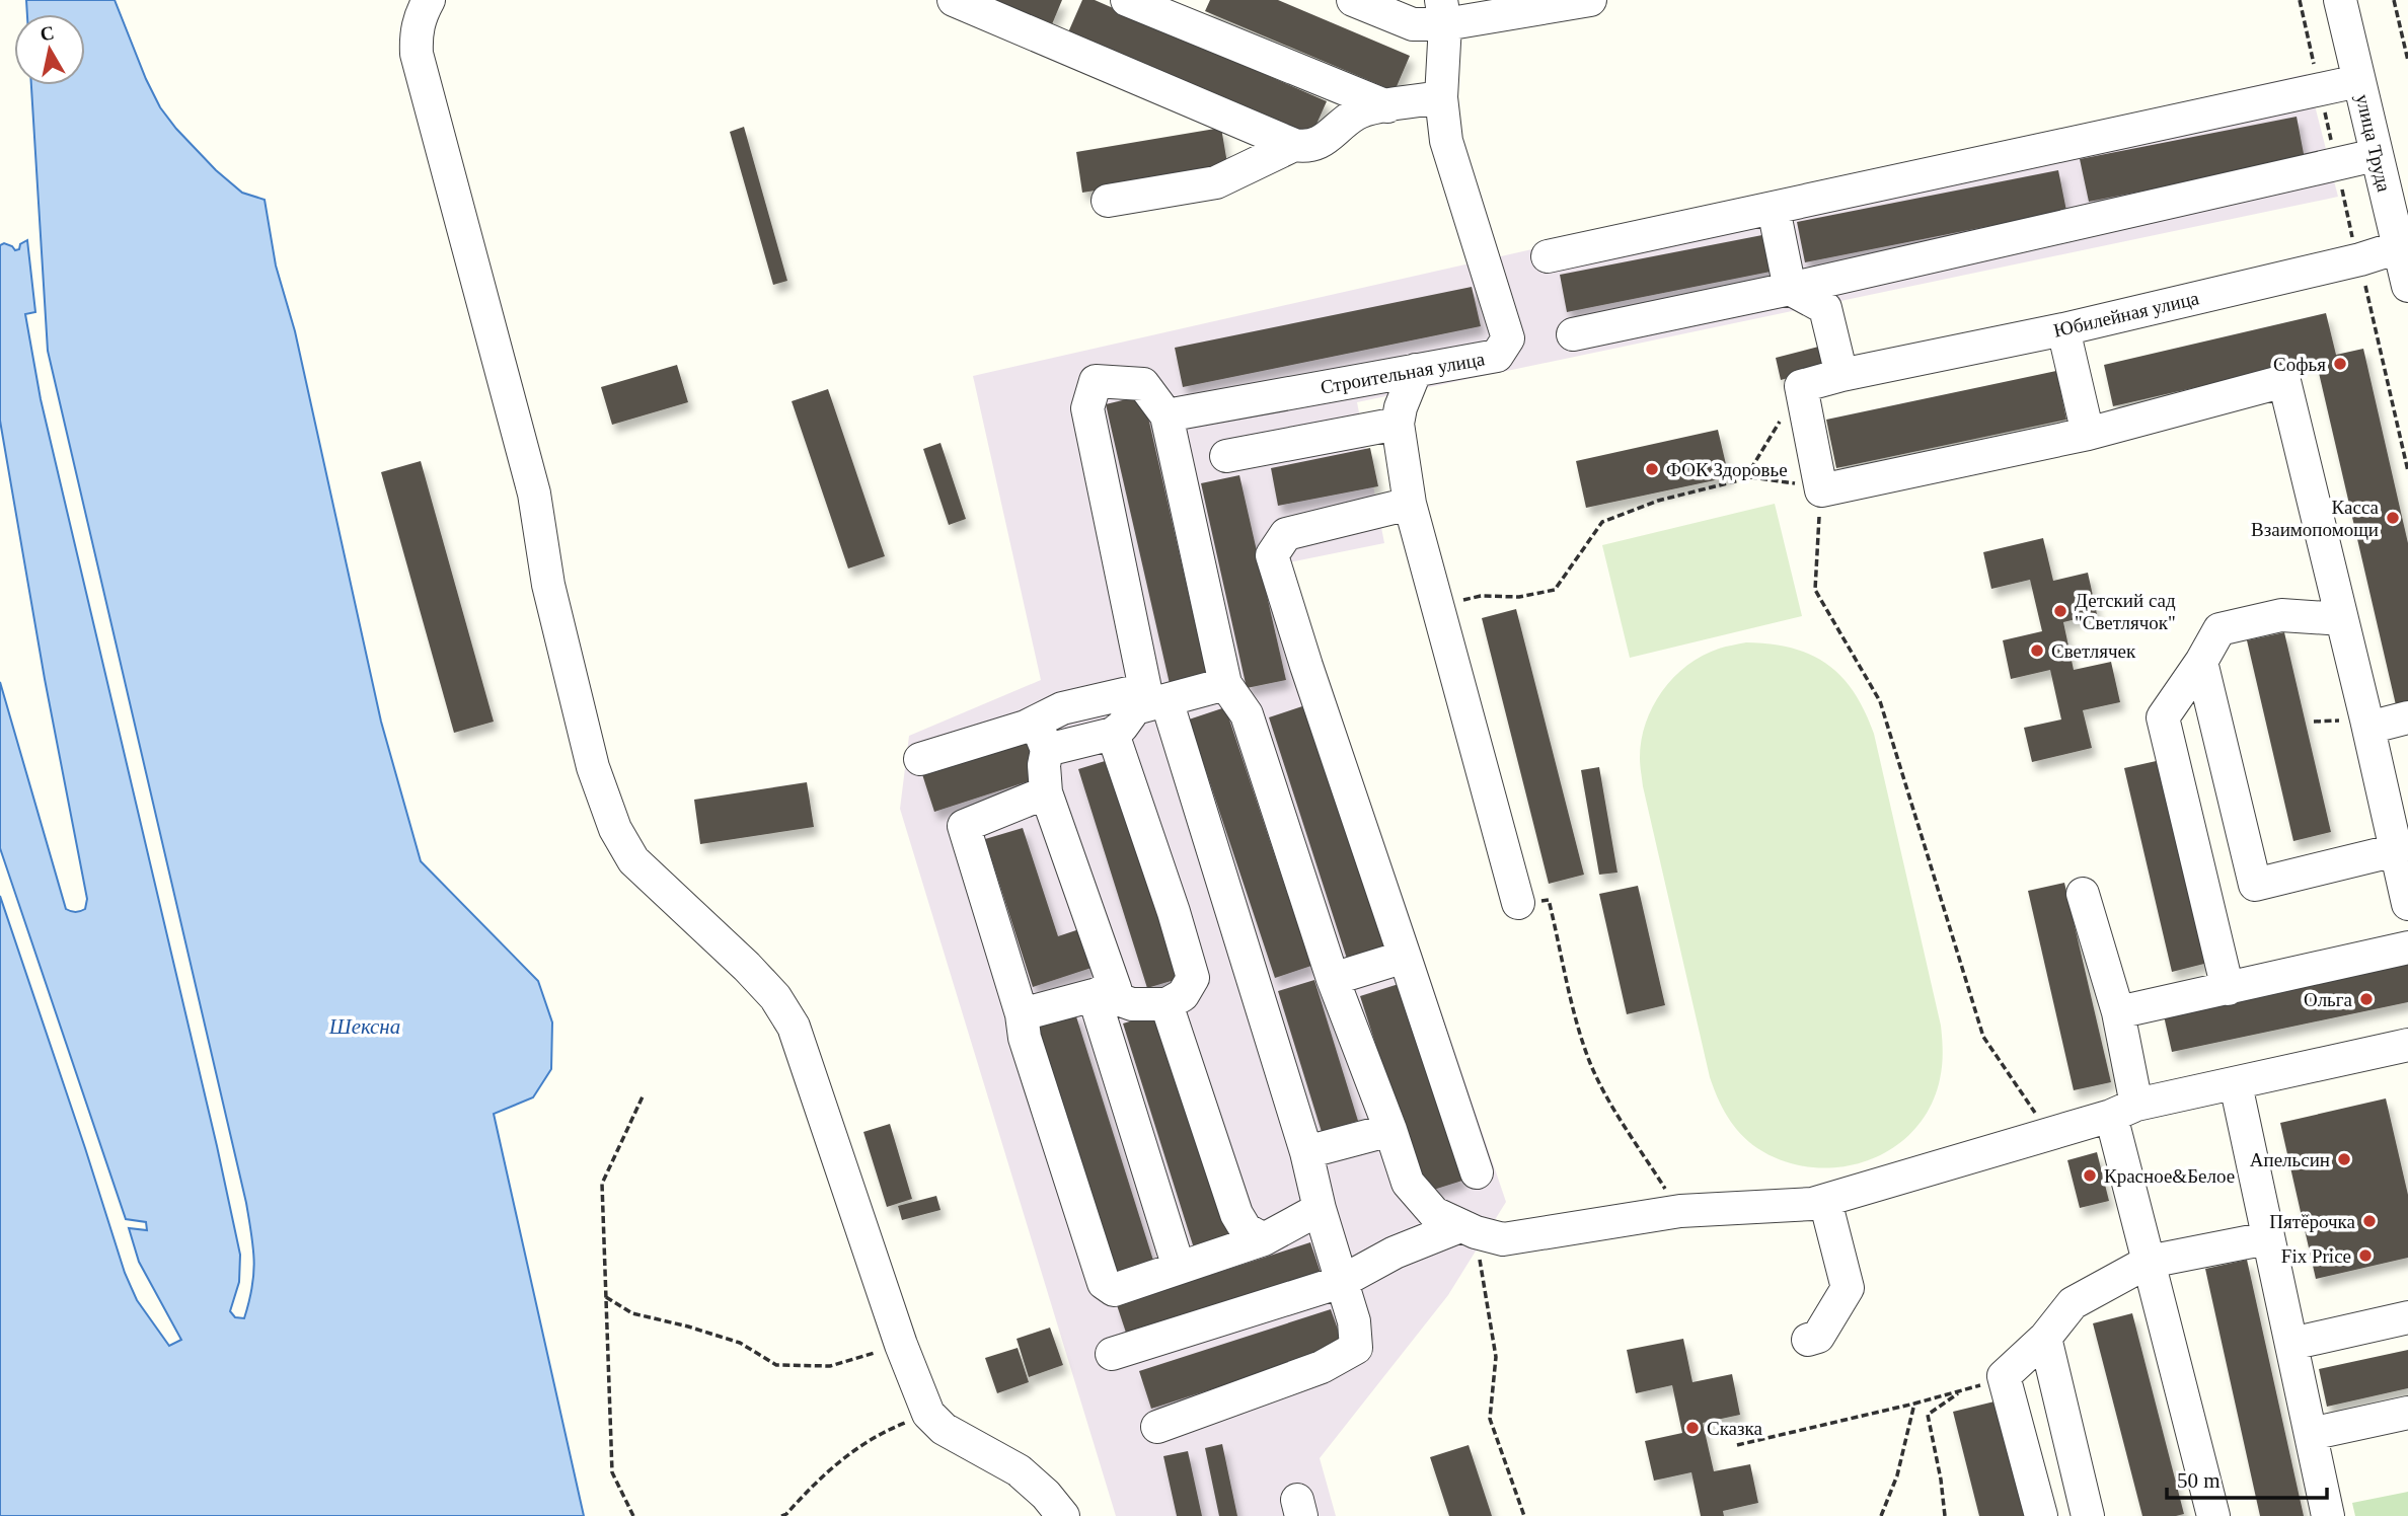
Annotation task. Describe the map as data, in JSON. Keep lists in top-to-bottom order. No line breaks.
{"streets":{"street":["улица Труда","Юбилейная улица","Строительная улица"]},"crossings":[["улица Труда","Юбилейная улица"]],"water":["Шексна"],"places":["Софья","ФОК Здоровье","Касса Взаимопомощи","Детский сад \"Светлячок\"","Светлячек","Ольга","Апельсин","Красное&Белое","Пятёрочка","Fix Price","Сказка"],"scale_bar":"50 m","north":"top"}
